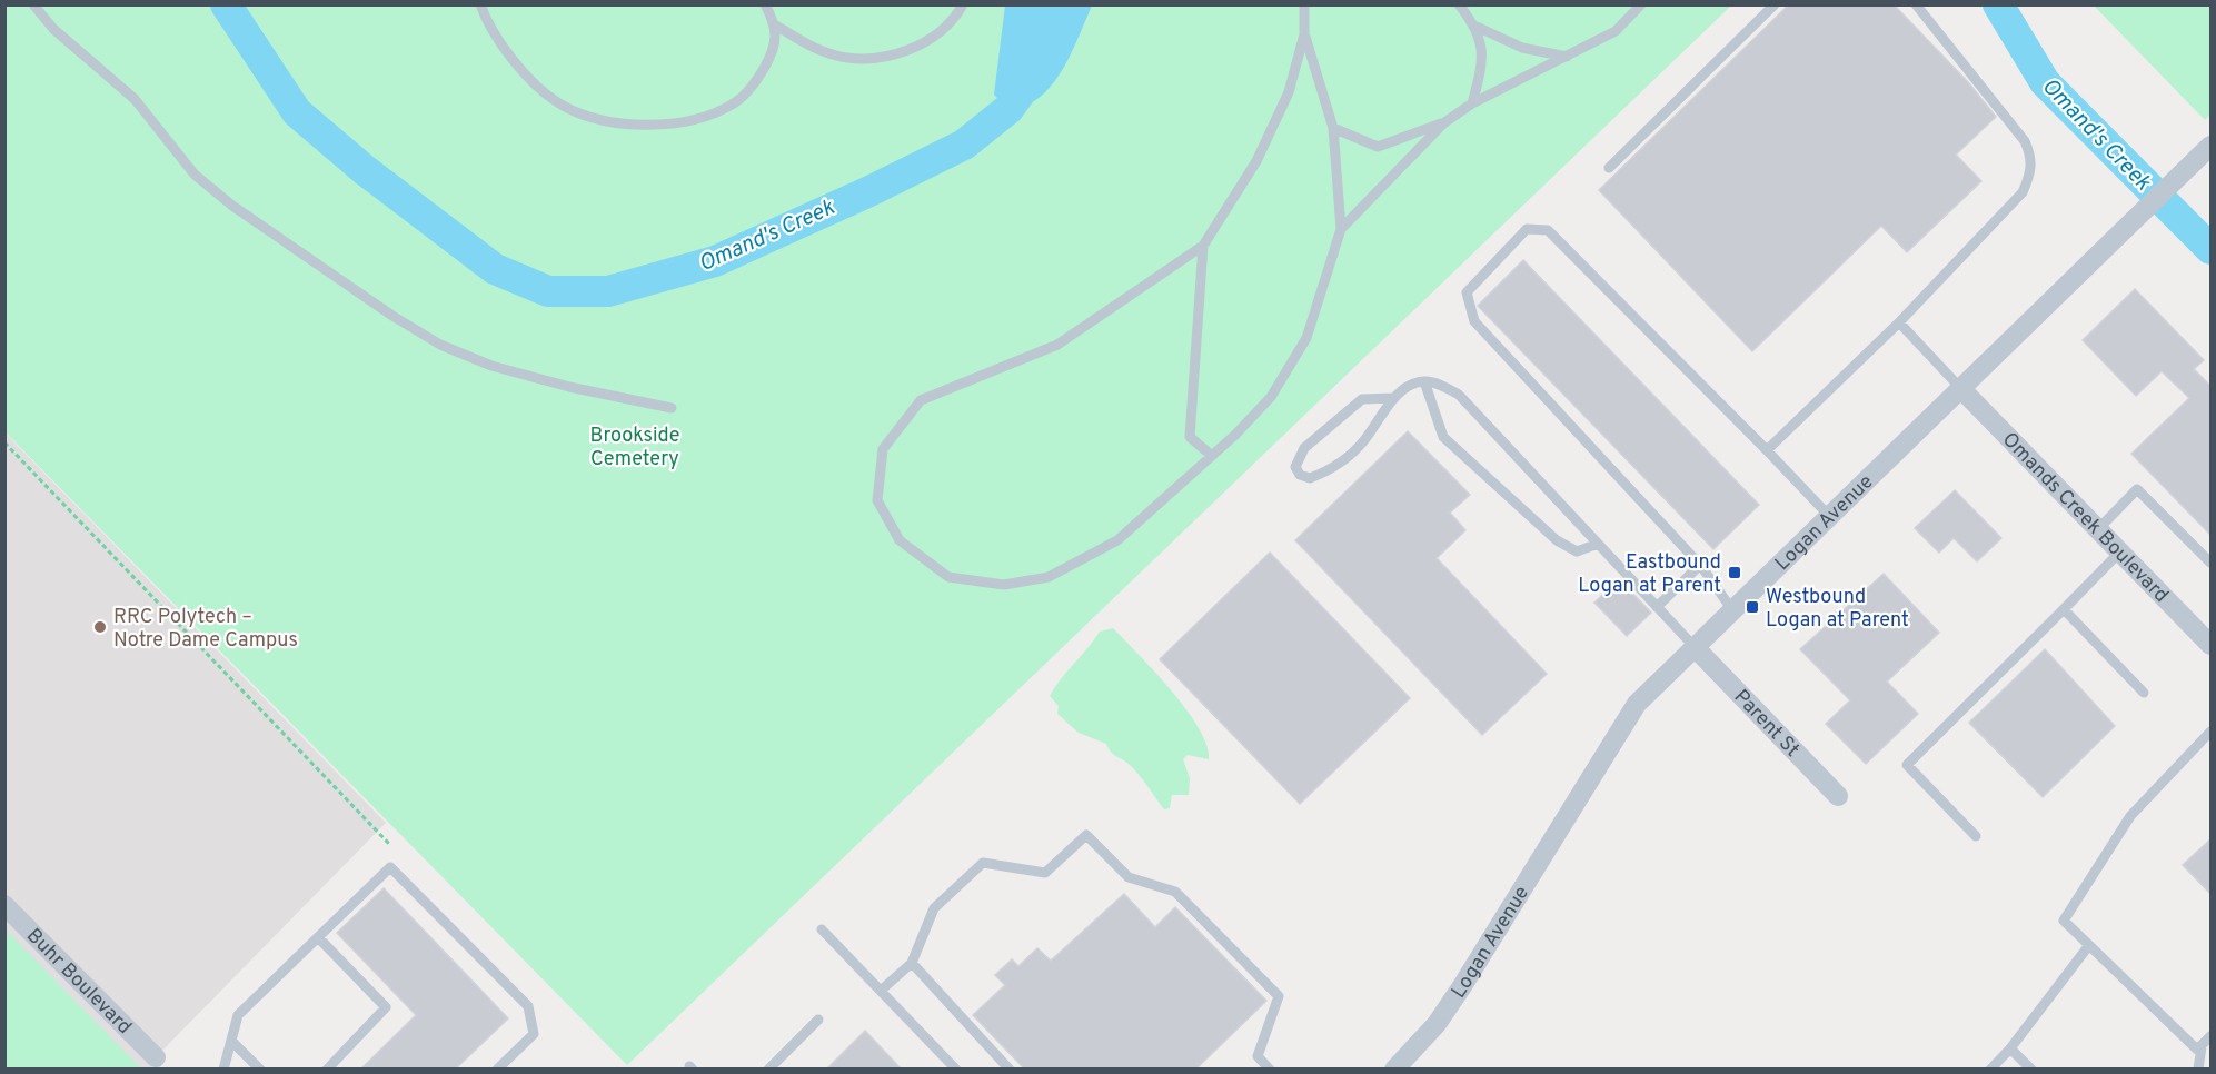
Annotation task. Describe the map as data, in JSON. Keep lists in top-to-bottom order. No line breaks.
{"streets":{"street":["Omands Creek Boulevard","Logan Avenue","Parent St","Buhr Boulevard"]},"crossings":[["Omands Creek Boulevard","Logan Avenue"],["Logan Avenue","Parent St"]],"water":["Omand's Creek"],"parks":["Brookside Cemetery"],"places":{"transit":["Eastbound Logan at Parent","Westbound Logan at Parent"],"other":["RRC Polytech – Notre Dame Campus"]}}
